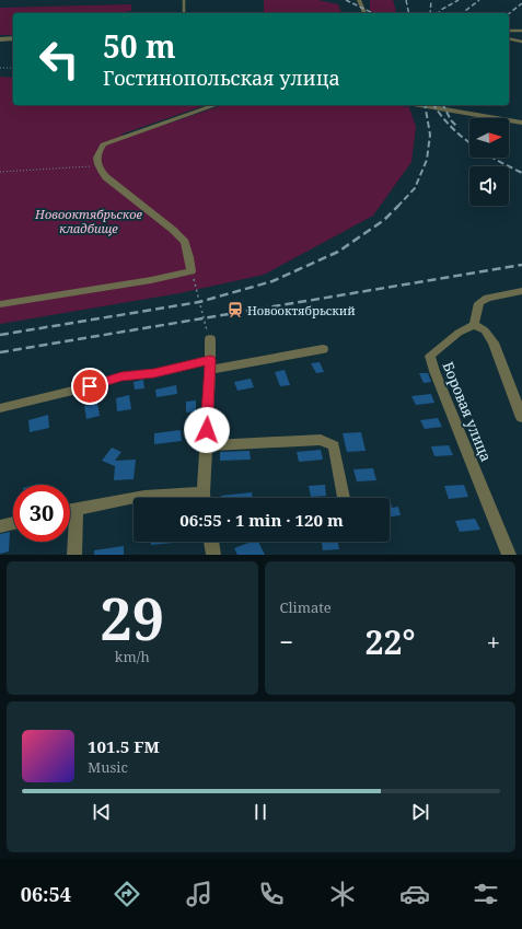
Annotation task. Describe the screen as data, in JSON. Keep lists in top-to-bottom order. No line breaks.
{"streets":{"street":["Боровая улица"]},"parks":["Новооктябрьское кладбище"],"places":{"station":["Новооктябрьский"]},"north":"right","page":{"turn":["50 m","Гостинопольская улица"],"limit":"30","trip":"06:55 · 1 min · 120 m","tile":[["29","km/h"],"Climate"],"heat":["−","22°","+"],"song":["101.5 FM","Music"],"tabs":"06:54"}}
